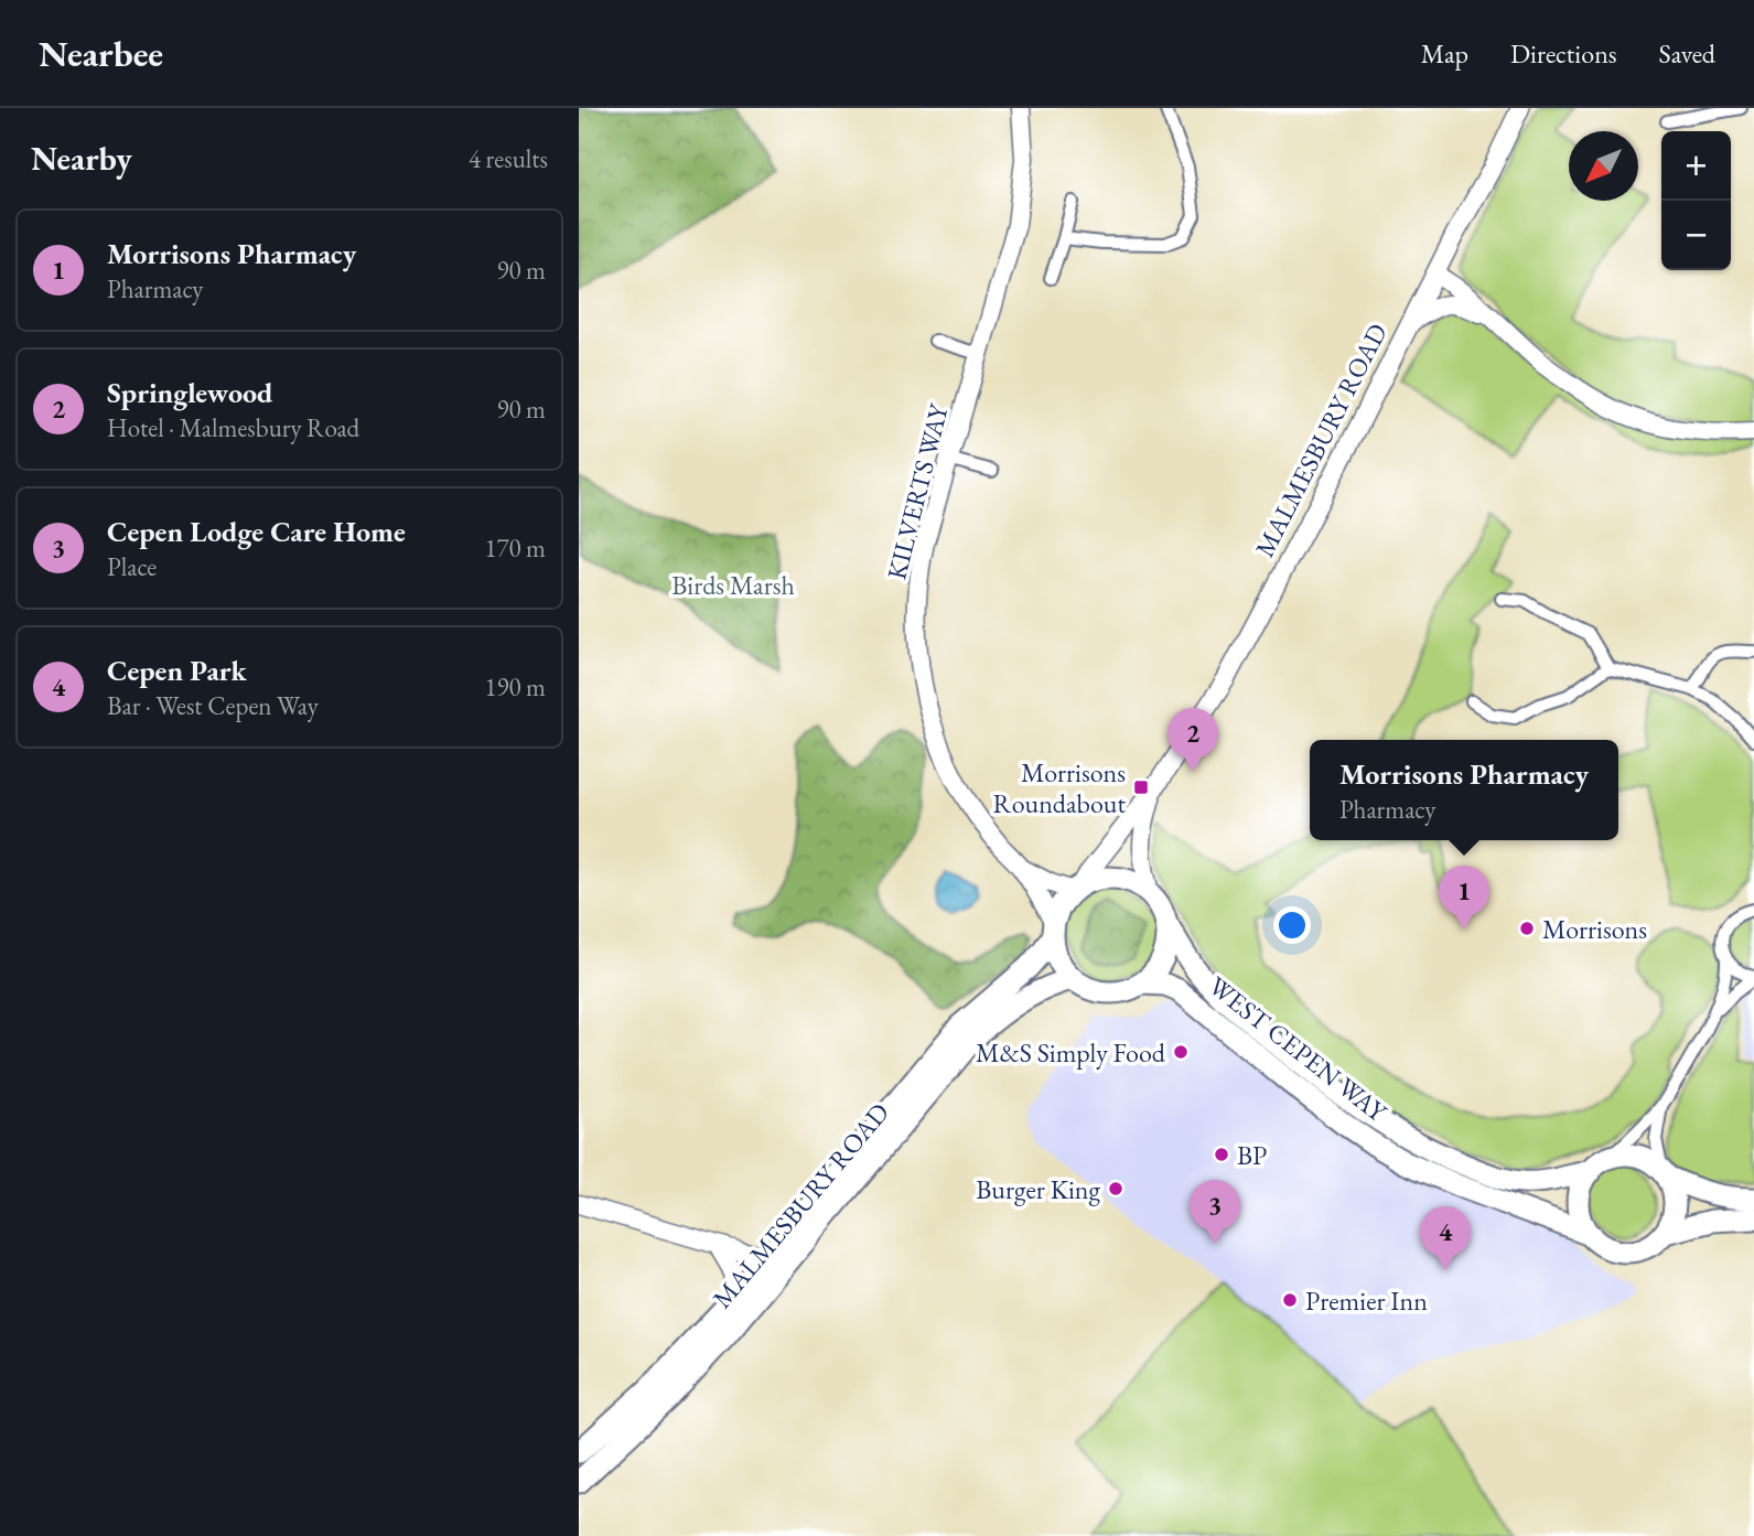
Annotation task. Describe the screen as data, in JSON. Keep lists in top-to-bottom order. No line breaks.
{"streets":{"highway":["MALMESBURY ROAD","WEST CEPEN WAY"],"main road":["KILVERTS WAY"]},"crossings":[["MALMESBURY ROAD","KILVERTS WAY"],["MALMESBURY ROAD","WEST CEPEN WAY"],["KILVERTS WAY","WEST CEPEN WAY"]],"parks":["Birds Marsh"],"places":{"transit":["Morrisons Roundabout"],"other":["Morrisons","M&S Simply Food","BP","Burger King","Premier Inn"]},"north":"bottom left","page":{"header":"Nearbee","nav":["Map","Directions","Saved"],"heading":["Nearby","4 results"],"map_buttons":["+","−"],"list":[{"mark":"1","name":"Morrisons Pharmacy","note":"Pharmacy","value":"90 m"},{"mark":"2","name":"Springlewood","note":"Hotel · Malmesbury Road","value":"90 m"},{"mark":"3","name":"Cepen Lodge Care Home","note":"Place","value":"170 m"},{"mark":"4","name":"Cepen Park","note":"Bar · West Cepen Way","value":"190 m"}],"pins":["2","1","3","4"],"popup":["Morrisons Pharmacy","Pharmacy"]}}
